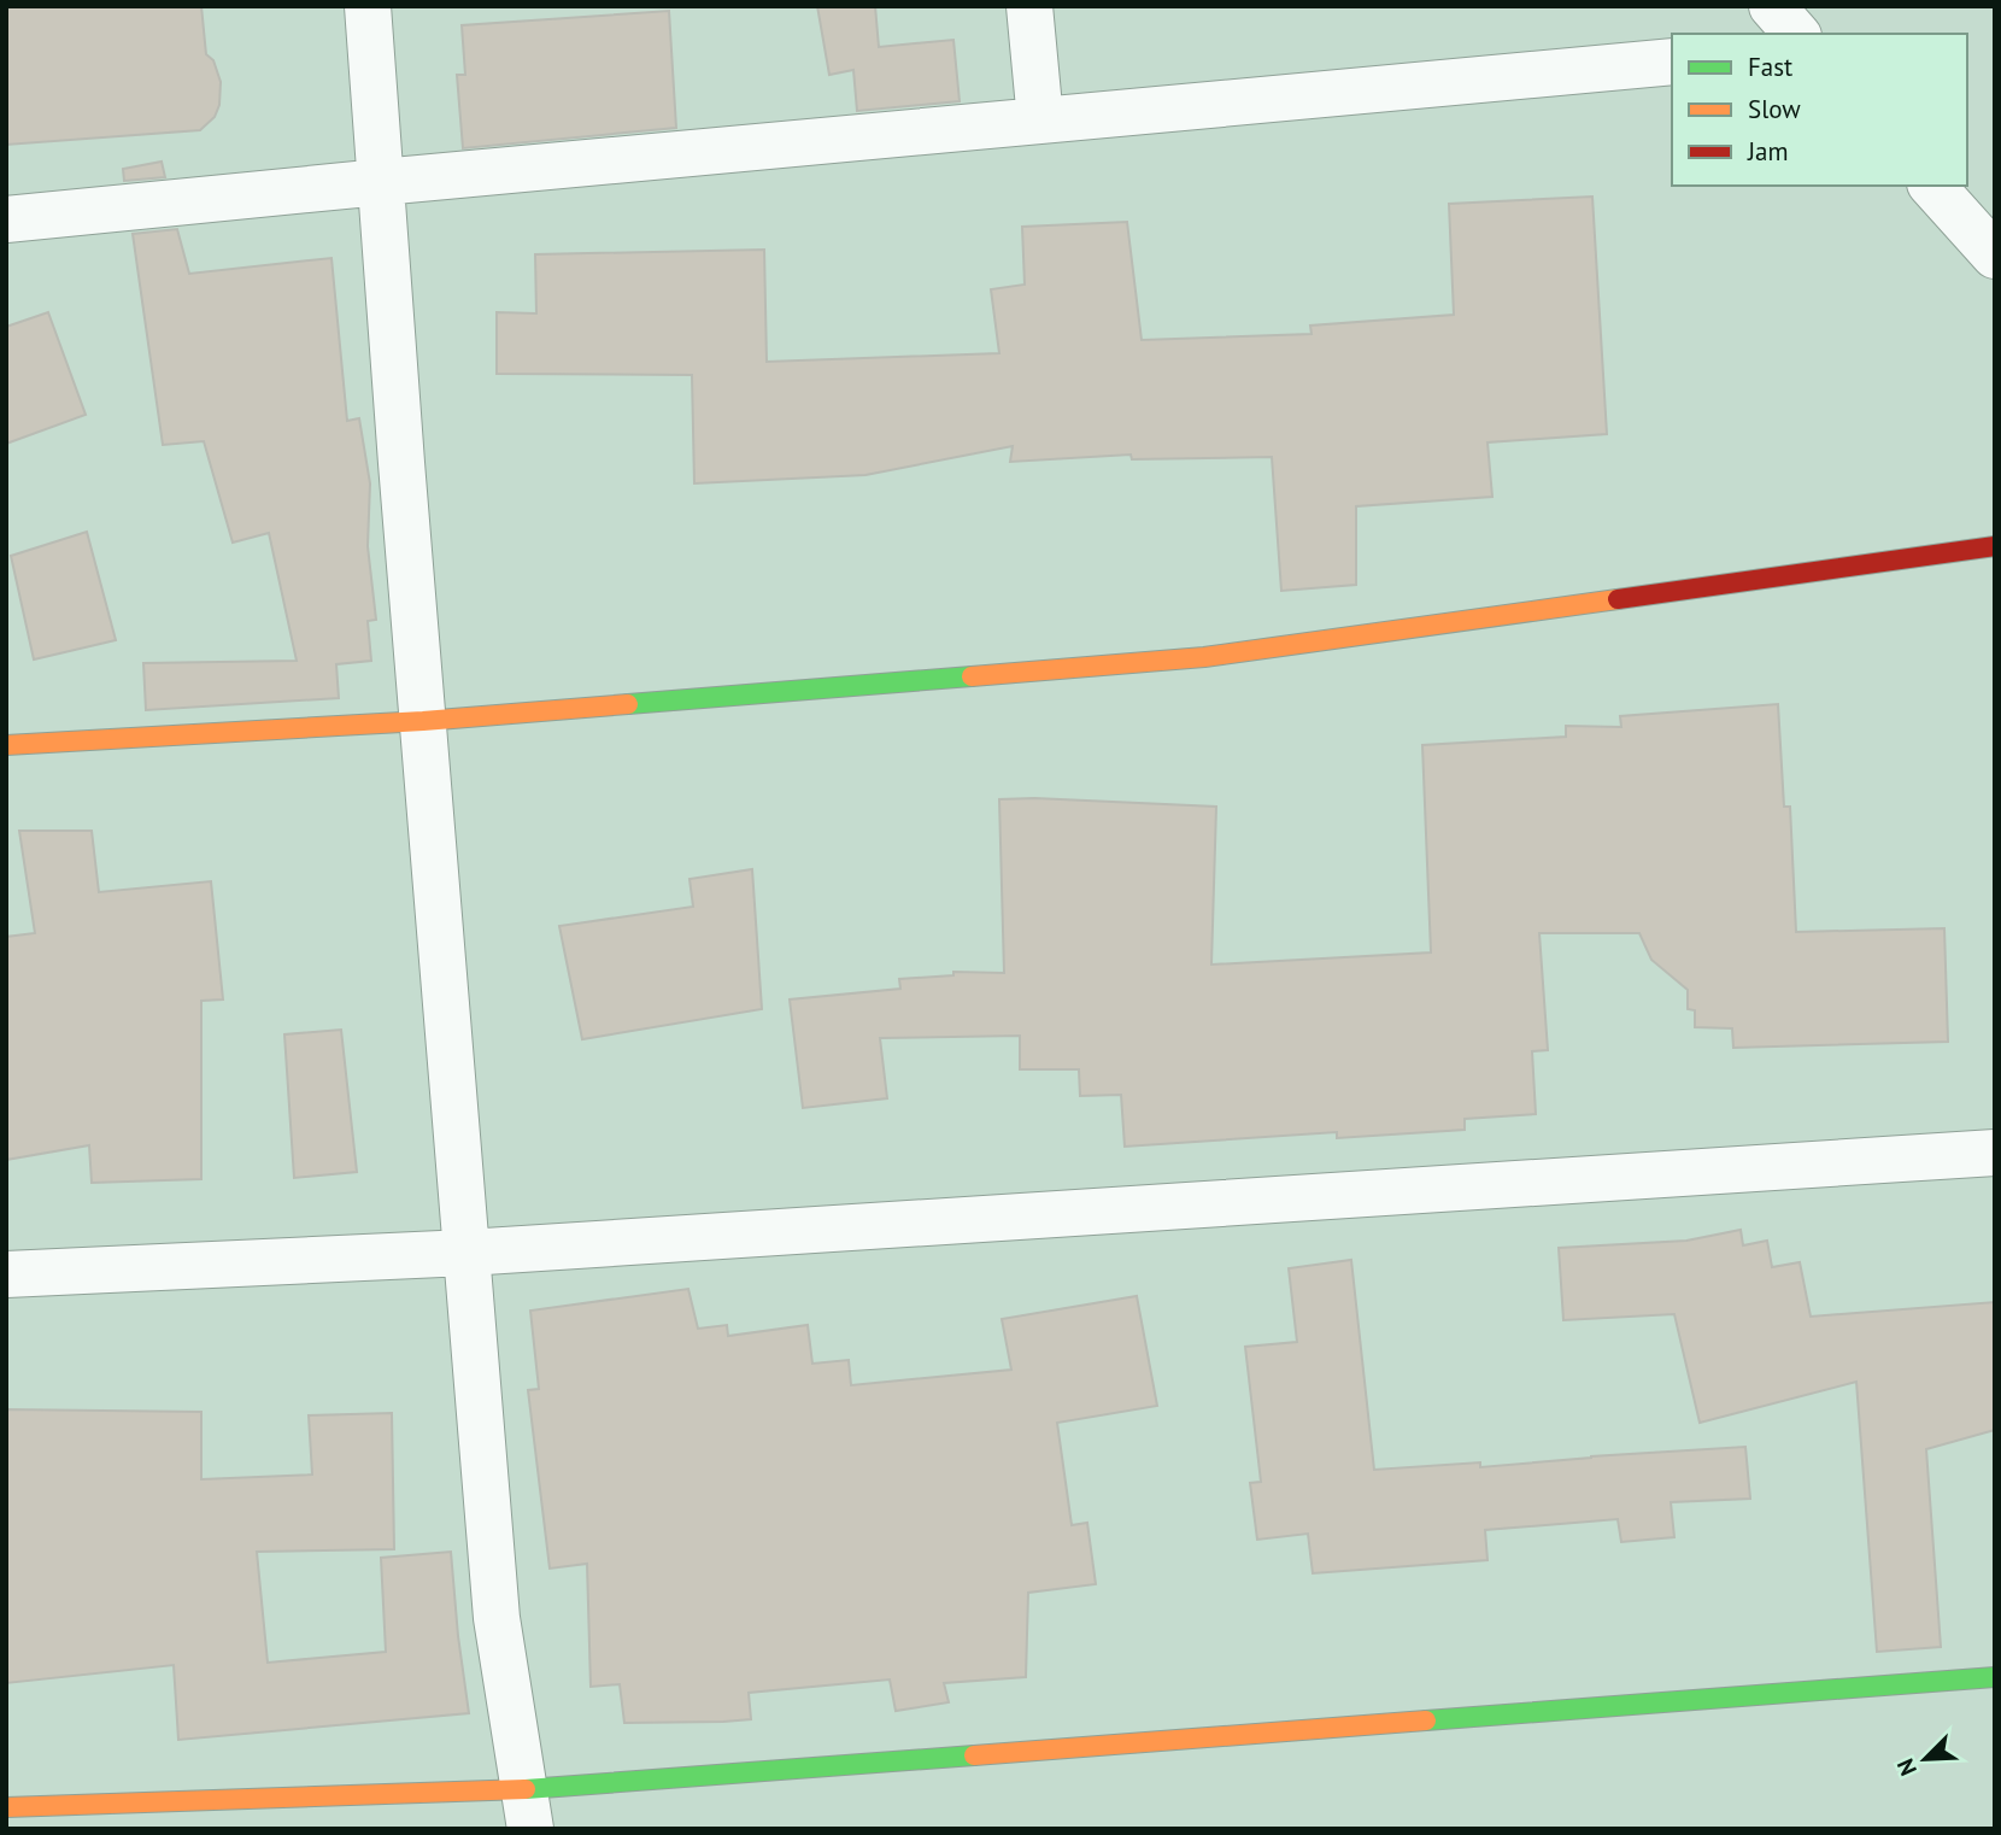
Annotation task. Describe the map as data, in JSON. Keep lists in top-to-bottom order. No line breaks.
{"legend":["Fast","Slow","Jam"],"north":"bottom left"}
